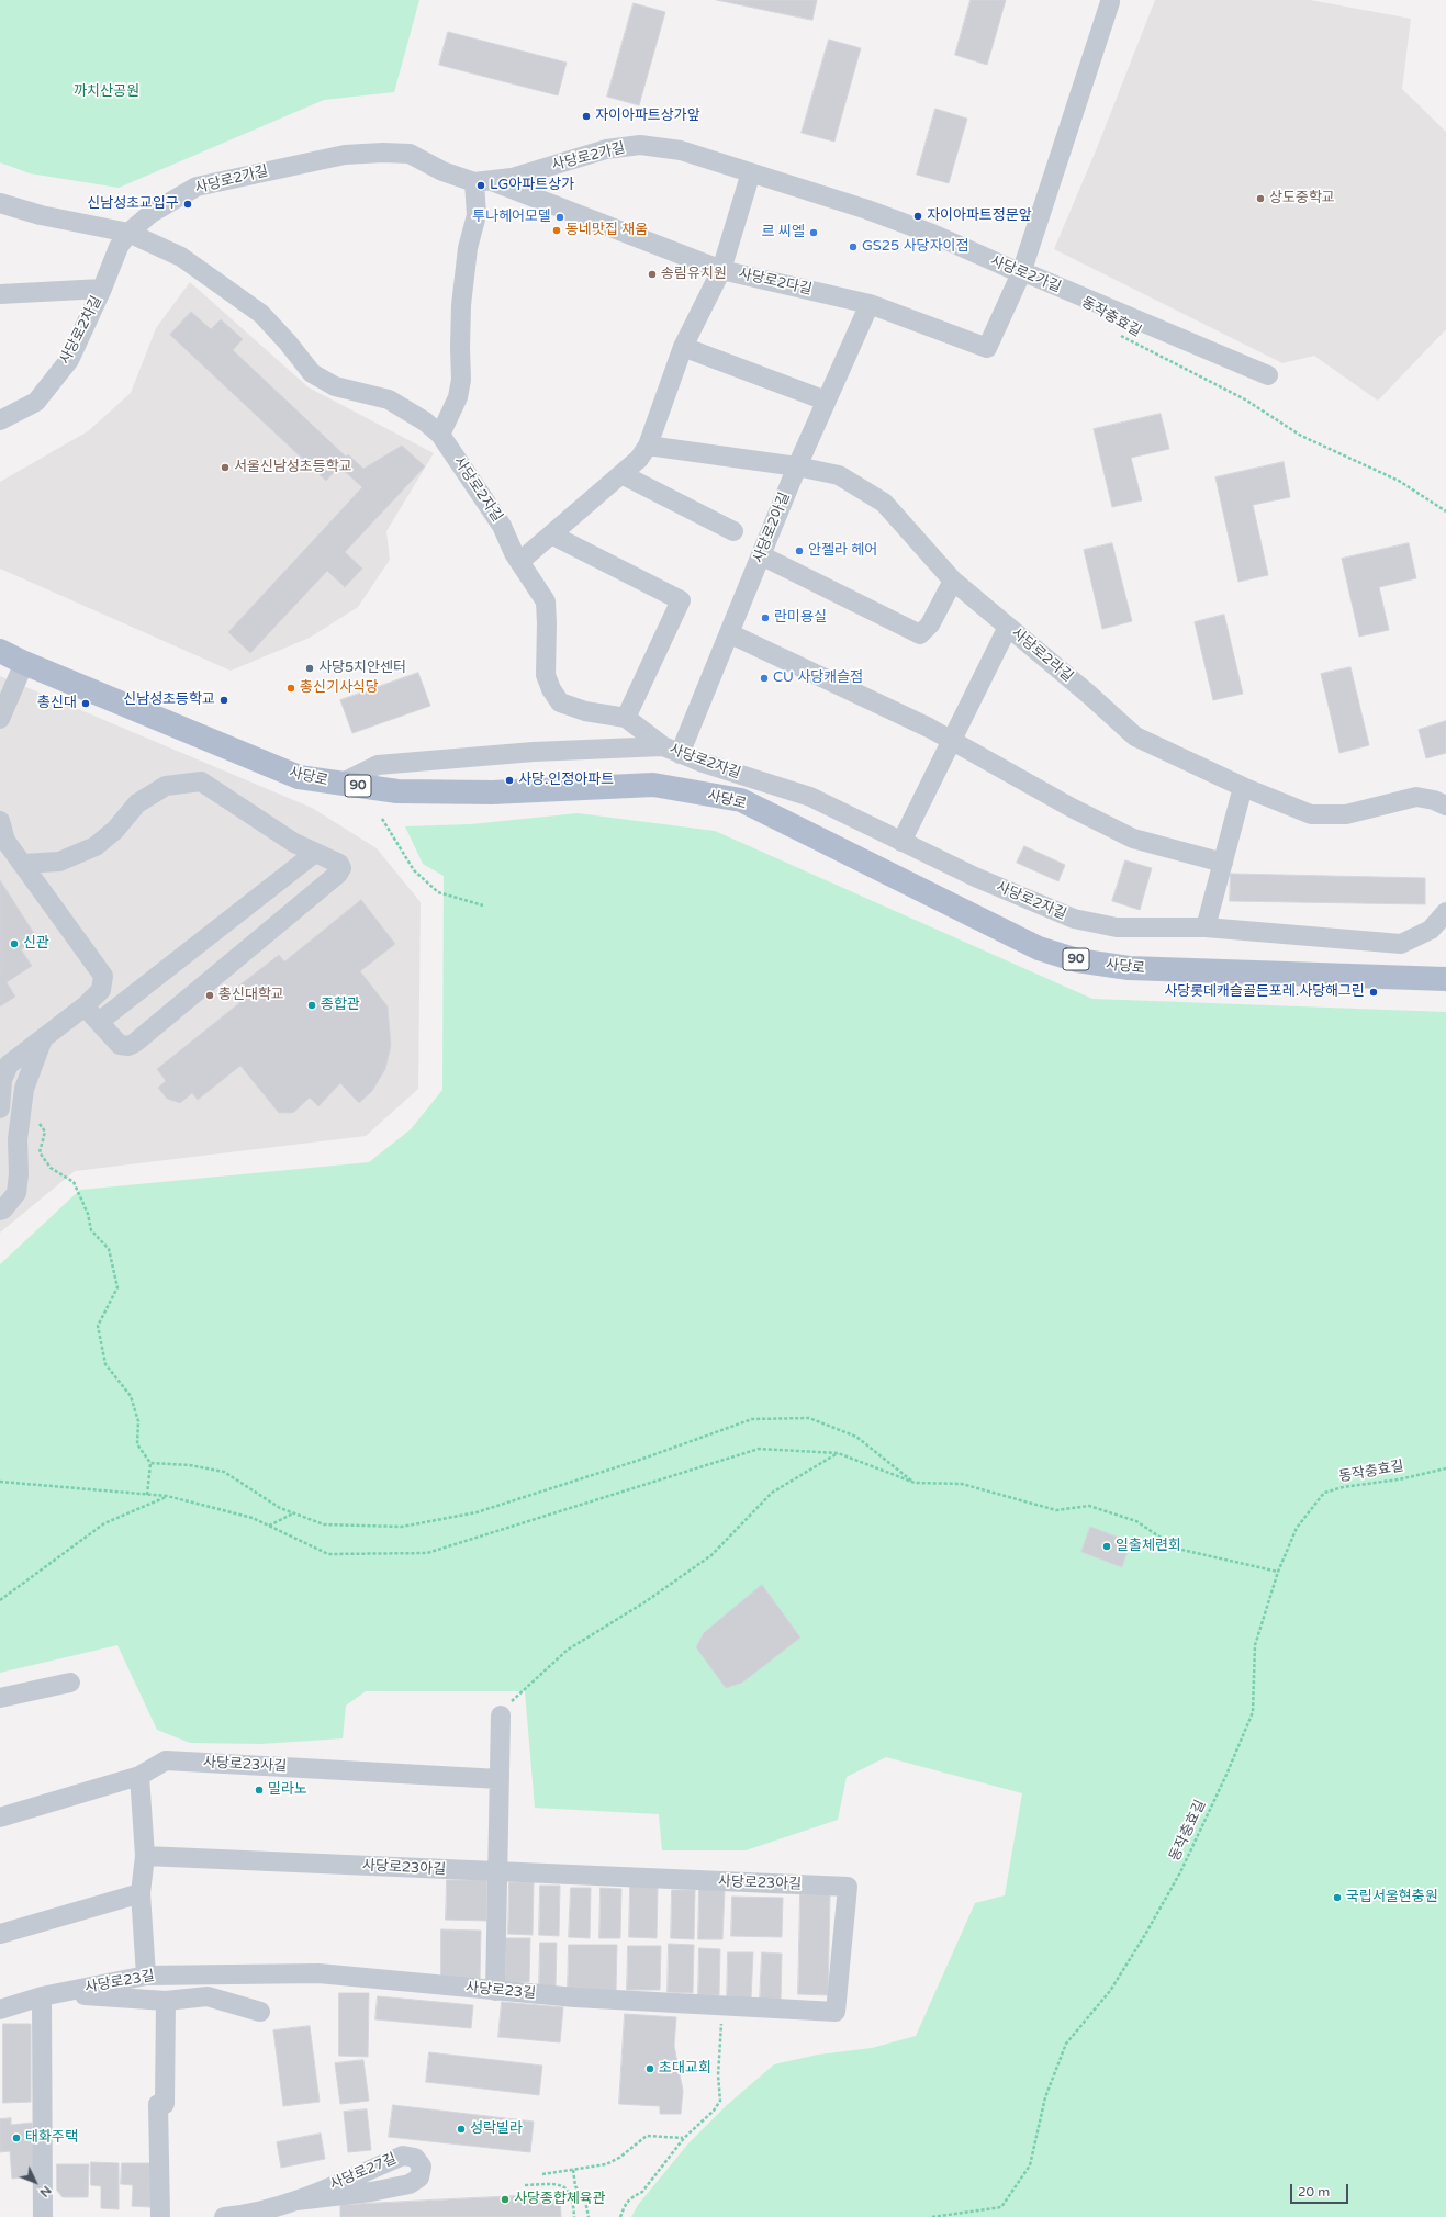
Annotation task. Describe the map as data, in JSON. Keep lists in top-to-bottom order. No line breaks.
{"streets":{"main road":["사당로","90"],"street":["사당로2가길","사당로2다길","사당로2차길","사당로2자길","사당로2아길","사당로2라길","사당로23사길","사당로23아길","사당로23길","사당로27길"],"path":["동작충효길"]},"crossings":[["사당로2가길","사당로2다길"],["사당로2가길","사당로2차길"],["사당로2가길","사당로2자길"],["사당로2다길","사당로2아길"],["사당로2차길","사당로2자길"],["사당로2자길","사당로2아길"],["사당로2아길","사당로2라길"],["사당로23아길","사당로23길"]],"parks":["까치산공원"],"places":["자이아파트상가앞","LG아파트상가","상도중학교","신남성초교입구","자이아파트정문앞","투나헤어모델","동네맛집 채움","르 씨엘","GS25 사당자이점","송림유치원","서울신남성초등학교","안젤라 헤어","란미용실","사당5치안센터","CU 사당캐슬점","총신기사식당","신남성초등학교","총신대","사당.인정아파트","신관","사당롯데캐슬골든포레.사당해그린","총신대학교","종합관","일출체련회","밀라노","국립서울현충원","초대교회","성락빌라","태화주택","사당종합체육관"],"scale_bar":"20 m","north":"bottom right"}
